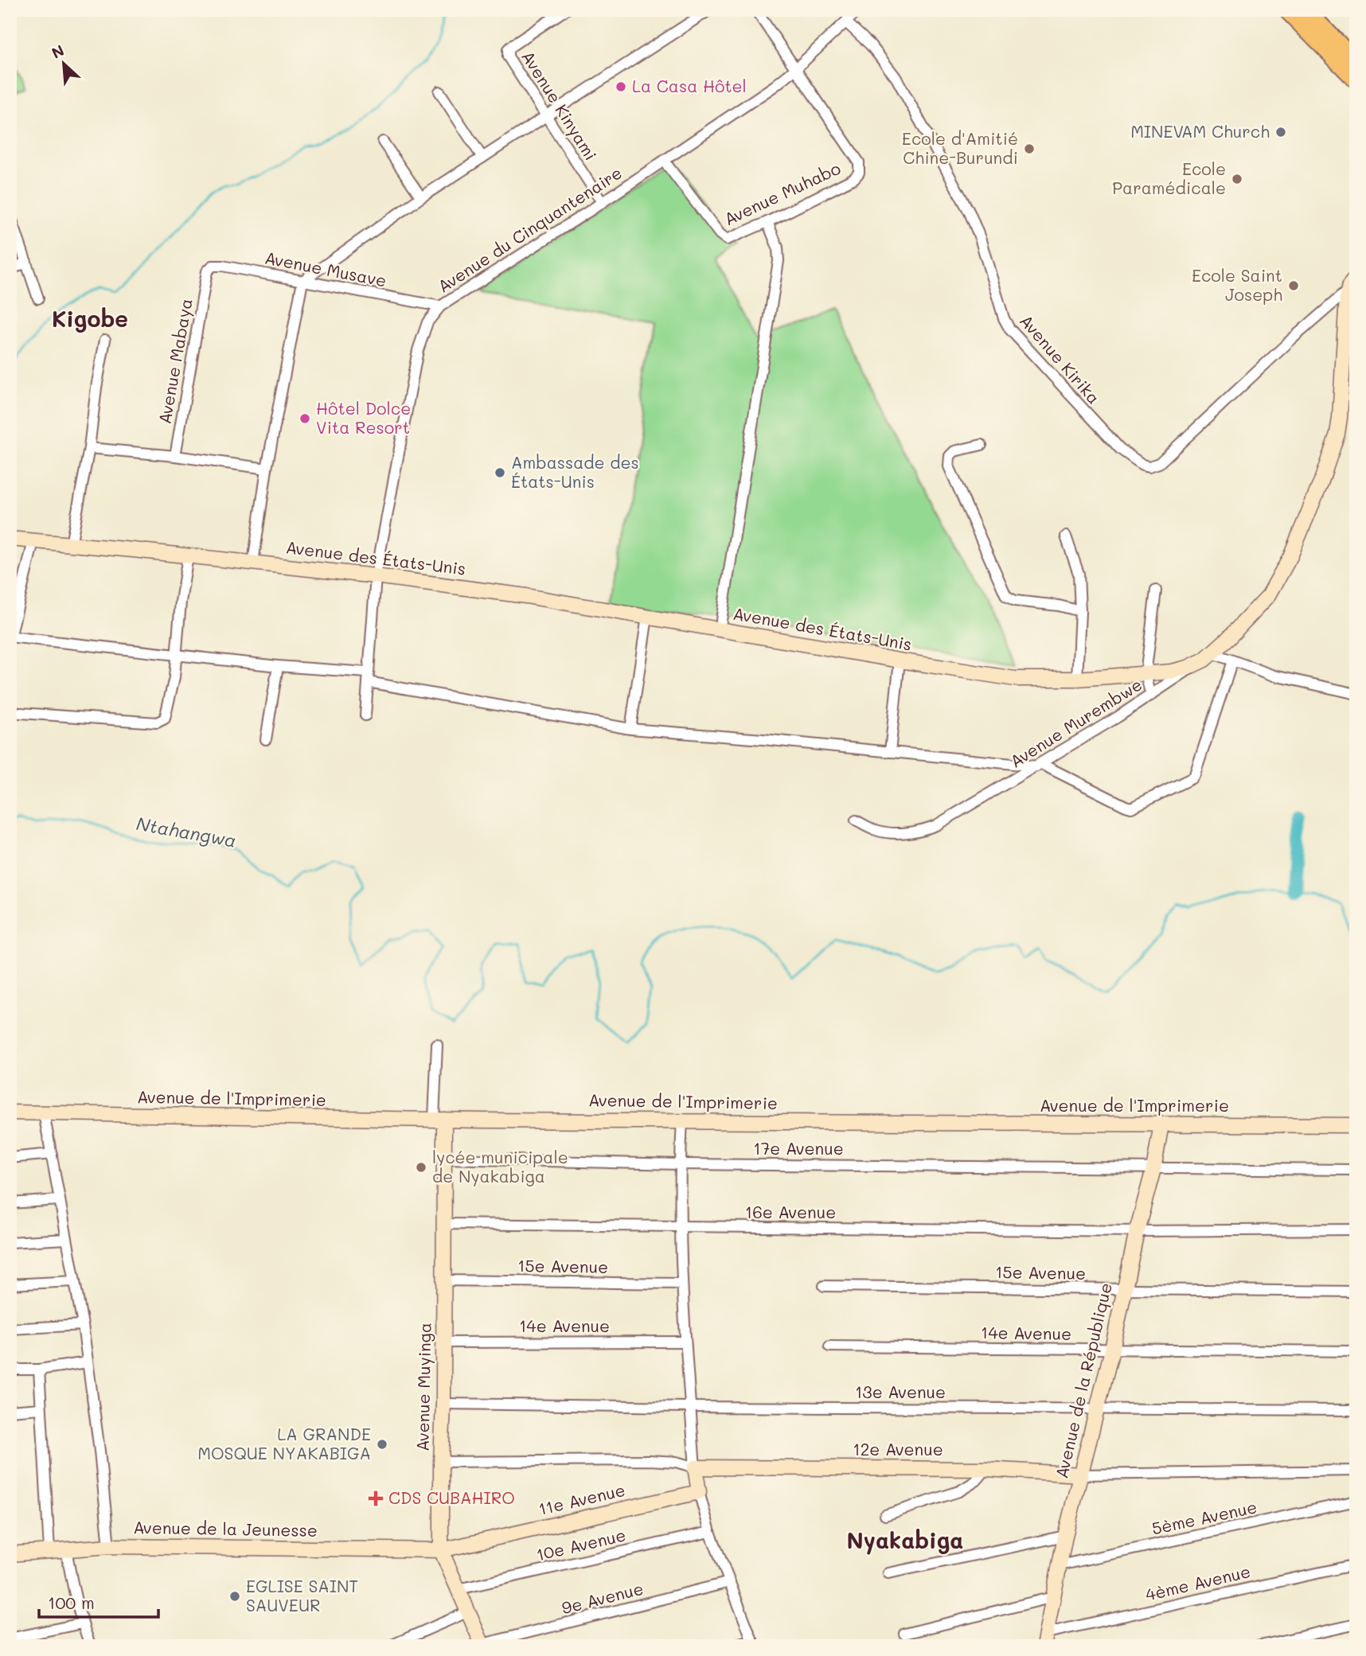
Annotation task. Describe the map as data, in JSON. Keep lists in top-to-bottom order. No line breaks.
{"streets":{"street":["Avenue Kinyami","Avenue Muhabo","Avenue du Cinquantenaire","Avenue Musave","Avenue Kirika","Avenue Mabaya","Avenue des États-Unis","Avenue Murembwe","Avenue de l'Imprimerie","17e Avenue","16e Avenue","15e Avenue","14e Avenue","Avenue de la République","Avenue Muyinga","13e Avenue","12e Avenue","11e Avenue","5ème Avenue","Avenue de la Jeunesse","10e Avenue","4ème Avenue","9e Avenue"]},"crossings":[["Avenue Kinyami","Avenue du Cinquantenaire"],["Avenue Muhabo","Avenue du Cinquantenaire"],["Avenue du Cinquantenaire","Avenue Musave"],["Avenue du Cinquantenaire","Avenue Kirika"],["Avenue du Cinquantenaire","Avenue des États-Unis"],["Avenue Musave","Avenue Mabaya"],["Avenue Kirika","Avenue des États-Unis"],["Avenue des États-Unis","Avenue Murembwe"],["Avenue de l'Imprimerie","Avenue de la République"],["Avenue de l'Imprimerie","Avenue Muyinga"],["17e Avenue","Avenue de la République"],["17e Avenue","Avenue Muyinga"],["16e Avenue","Avenue de la République"],["16e Avenue","Avenue Muyinga"],["15e Avenue","Avenue de la République"],["15e Avenue","Avenue Muyinga"],["14e Avenue","Avenue de la République"],["14e Avenue","Avenue Muyinga"],["Avenue de la République","13e Avenue"],["Avenue de la République","12e Avenue"],["Avenue de la République","5ème Avenue"],["Avenue de la République","4ème Avenue"],["Avenue Muyinga","13e Avenue"],["Avenue Muyinga","12e Avenue"],["Avenue Muyinga","11e Avenue"],["Avenue Muyinga","Avenue de la Jeunesse"],["Avenue Muyinga","10e Avenue"],["Avenue Muyinga","9e Avenue"],["11e Avenue","Avenue de la Jeunesse"]],"districts":["Kigobe","Nyakabiga"],"water":["Ntahangwa"],"places":{"other":["La Casa Hôtel","MINEVAM Church","Ecole d'Amitié Chine-Burundi","Ecole Paramédicale","Ecole Saint Joseph","Hôtel Dolce Vita Resort","Ambassade des États-Unis","lycée municipale de Nyakabiga","LA GRANDE MOSQUE NYAKABIGA","EGLISE SAINT SAUVEUR"],"health":["CDS CUBAHIRO"]},"scale_bar":"100 m","north":"top left"}
